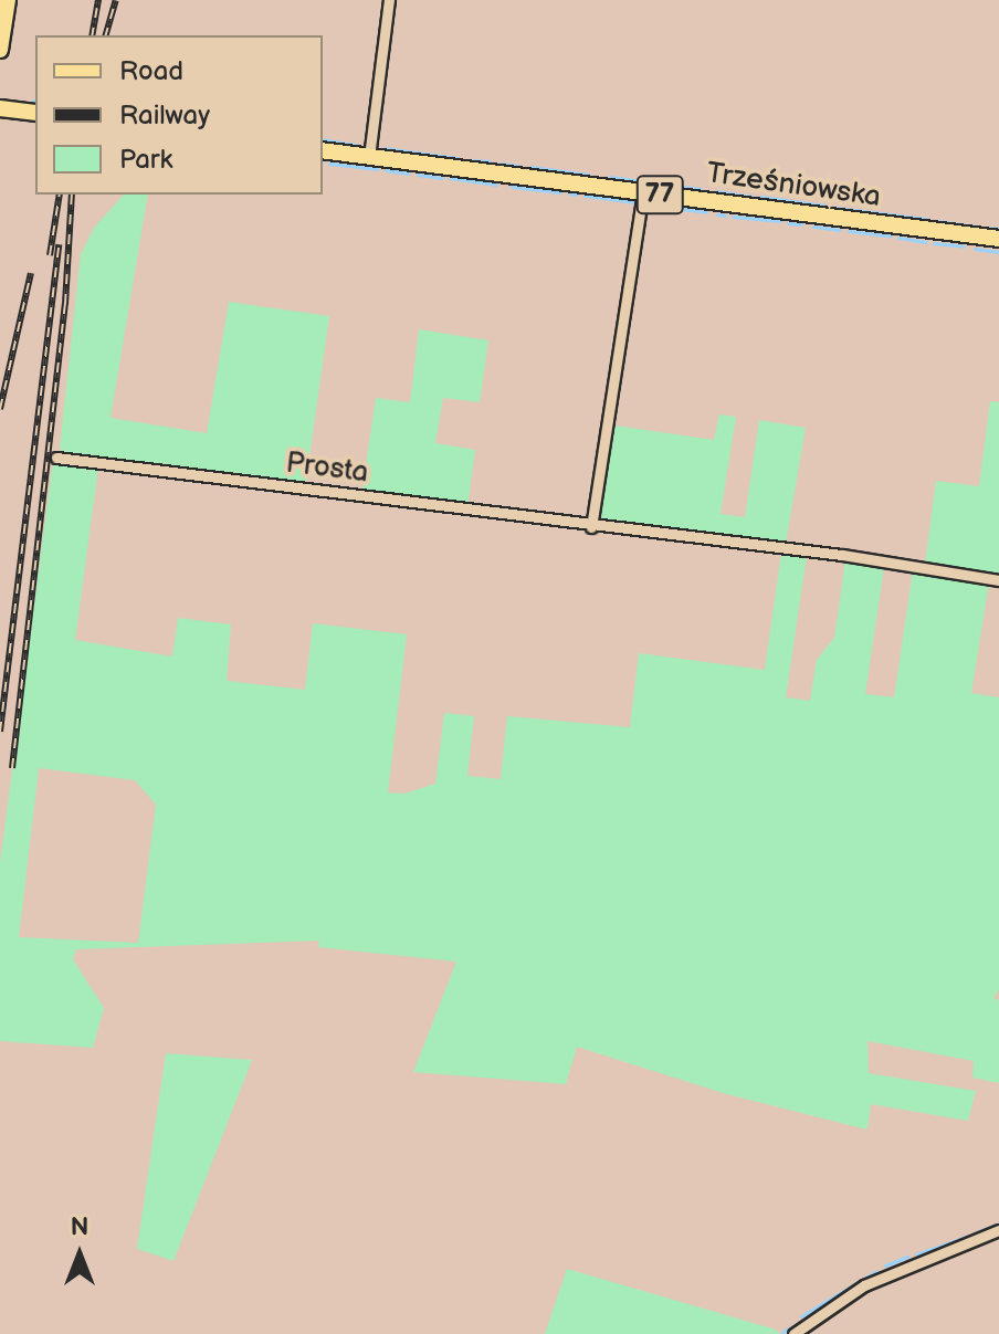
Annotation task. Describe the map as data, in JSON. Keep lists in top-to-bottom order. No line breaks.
{"streets":{"main road":["Trześniowska","77"],"street":["Prosta"]},"legend":["Road","Railway","Park"],"north":"top"}
